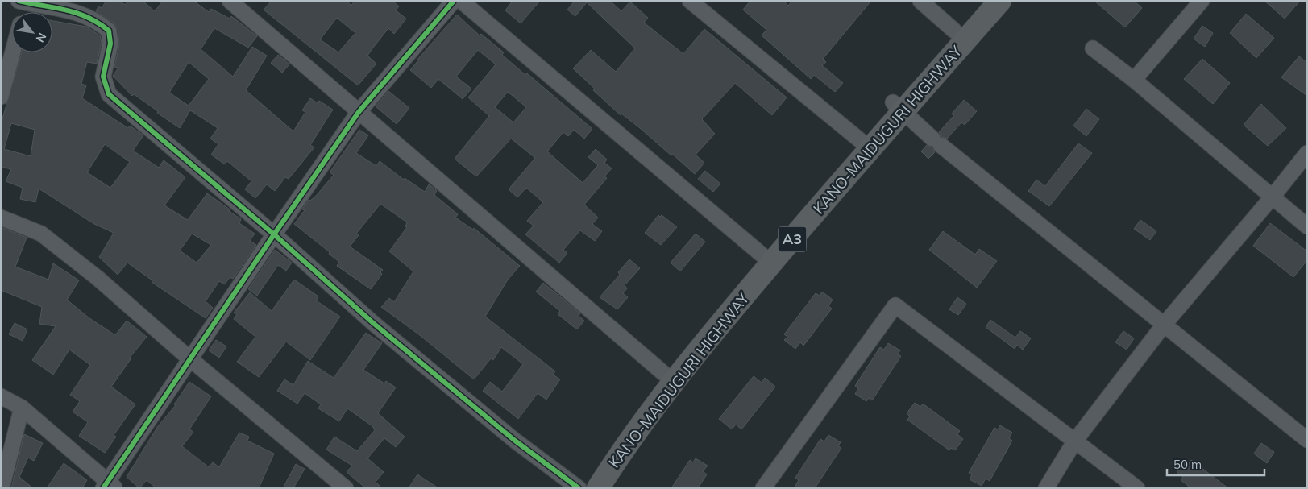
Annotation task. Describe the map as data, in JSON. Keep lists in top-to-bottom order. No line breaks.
{"streets":{"highway":["KANO-MAIDUGURI HIGHWAY","A3"]},"scale_bar":"50 m","north":"bottom right"}
